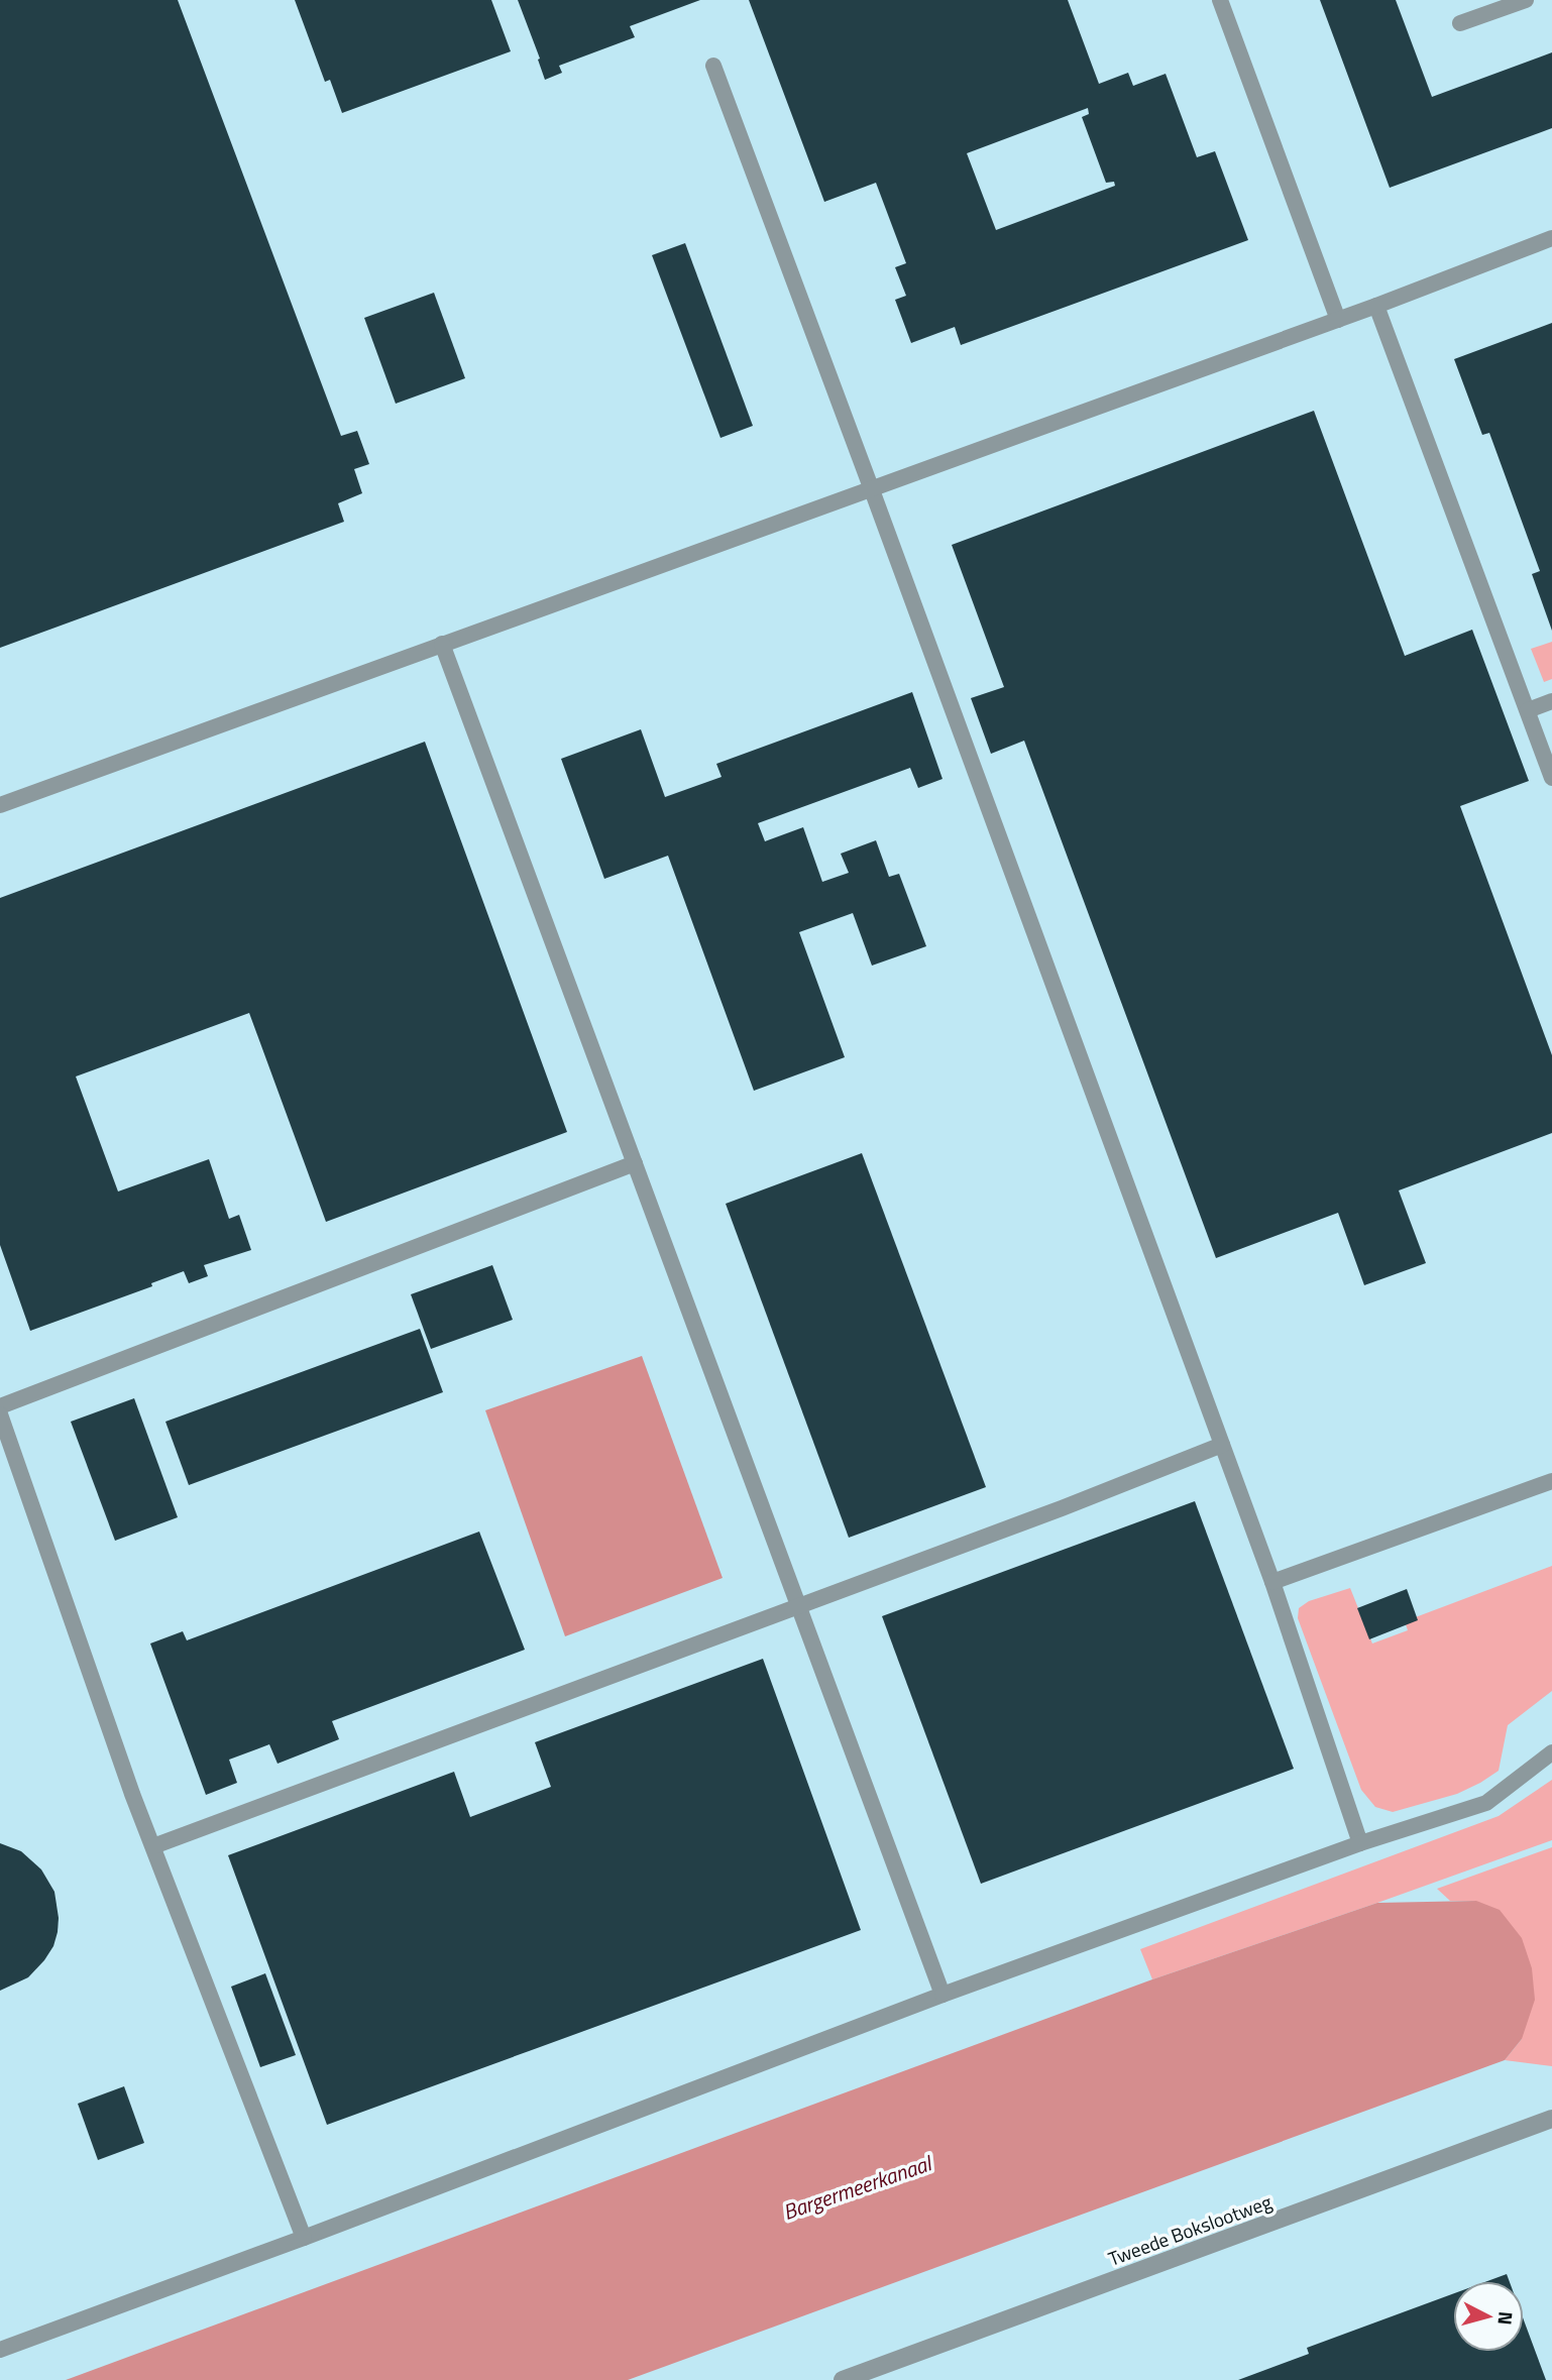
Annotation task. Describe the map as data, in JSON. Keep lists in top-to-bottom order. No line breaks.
{"streets":{"street":["Tweede Bokslootweg"]},"water":["Bargermeerkanaal"],"north":"right"}
